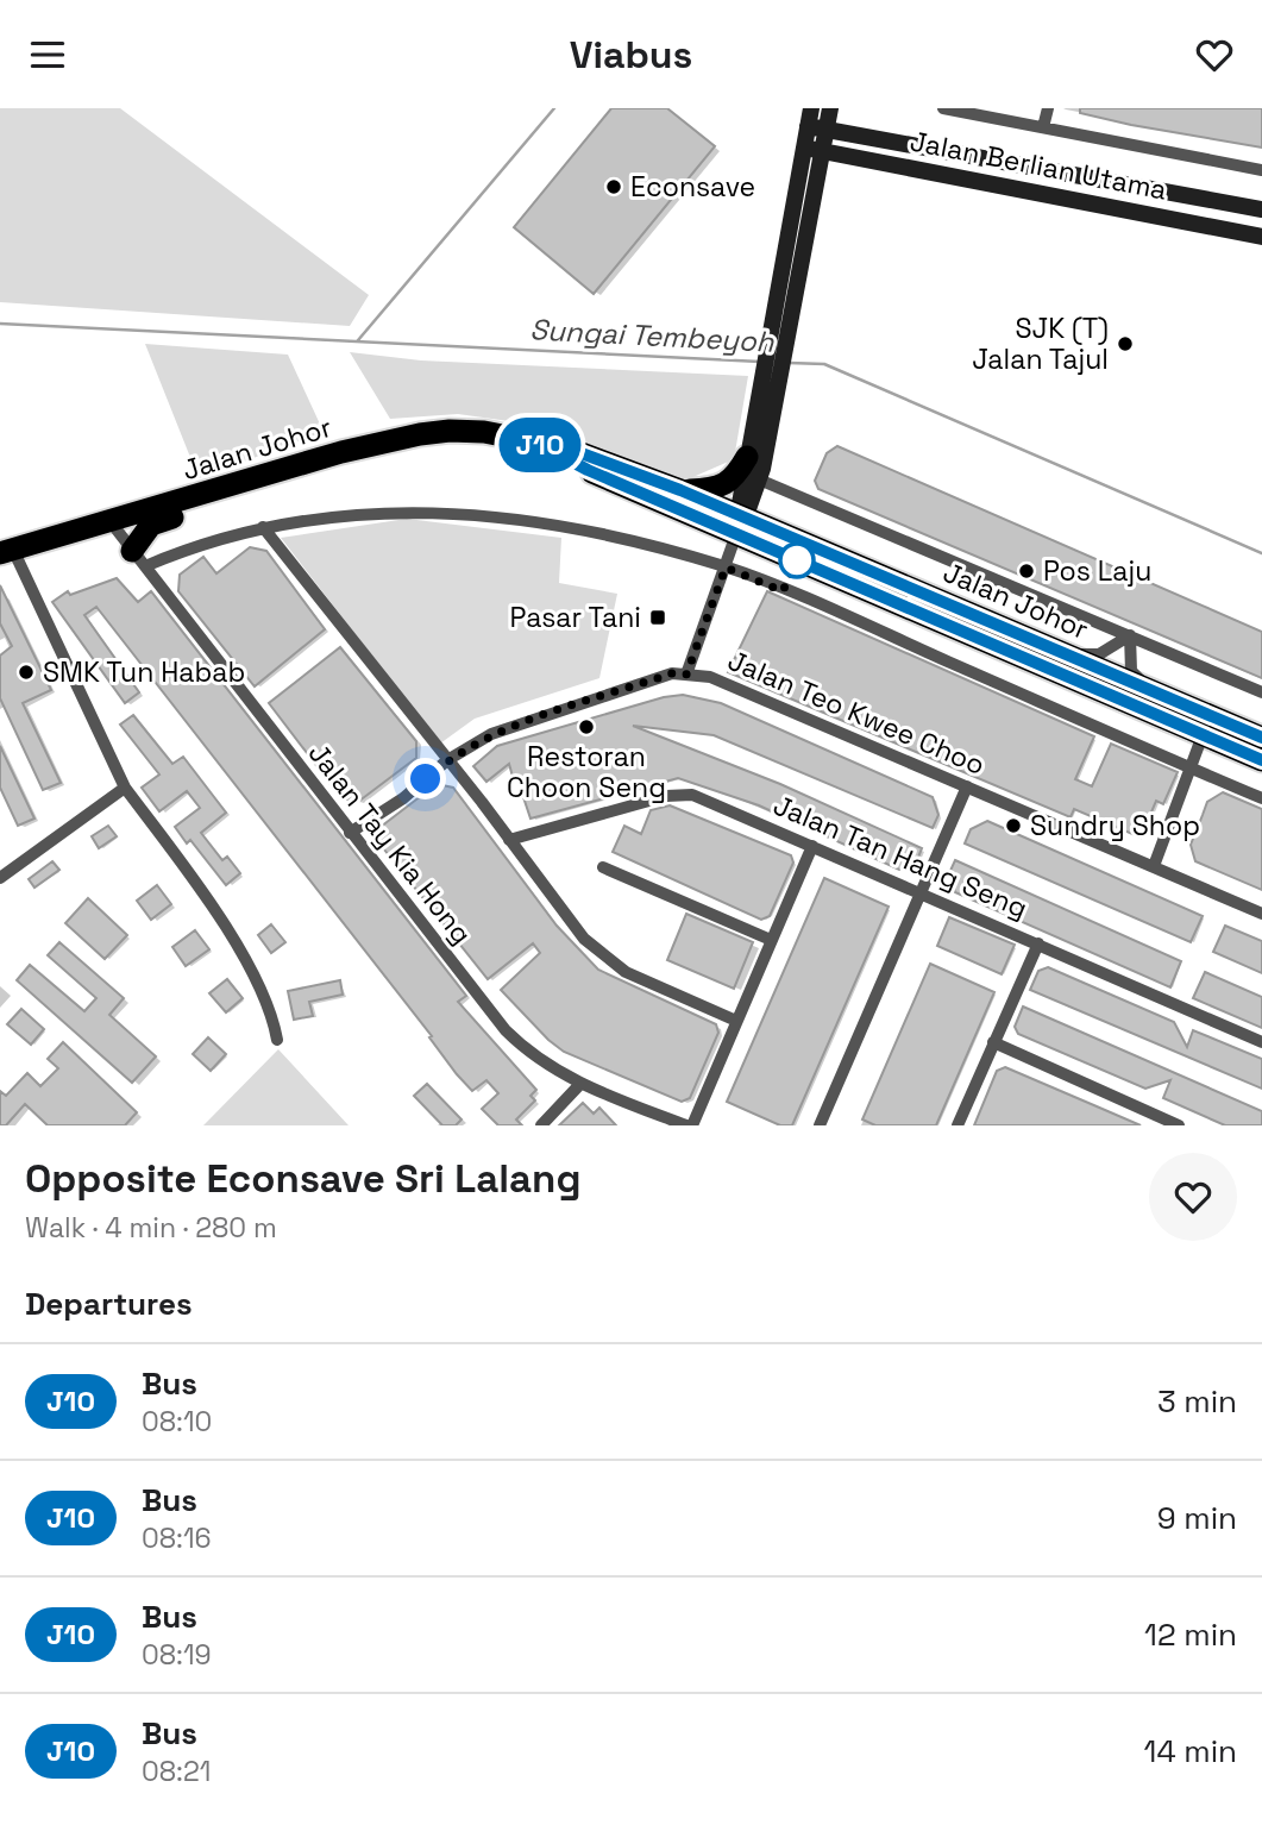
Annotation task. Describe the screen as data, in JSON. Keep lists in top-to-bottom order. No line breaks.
{"streets":{"highway":["Jalan Johor"],"street":["Jalan Berlian Utama","Jalan Teo Kwee Choo","Jalan Tay Kia Hong","Jalan Tan Hang Seng"]},"crossings":[["Jalan Johor","Jalan Tay Kia Hong"],["Jalan Teo Kwee Choo","Jalan Tay Kia Hong"]],"water":["Sungai Tembeyoh"],"places":{"other":["Econsave","SJK (T) Jalan Tajul","Pos Laju","SMK Tun Habab","Restoran Choon Seng","Sundry Shop"],"transit":["Pasar Tani"]},"lines":["bus line J10"],"page":{"header":"Viabus","on_map":"J10","heading":[["Opposite Econsave Sri Lalang","Walk · 4 min · 280 m"],"Departures"],"list":[{"mark":"J10","name":"Bus","note":"08:10","value":"3 min"},{"mark":"J10","name":"Bus","note":"08:16","value":"9 min"},{"mark":"J10","name":"Bus","note":"08:19","value":"12 min"},{"mark":"J10","name":"Bus","note":"08:21","value":"14 min"}]}}
